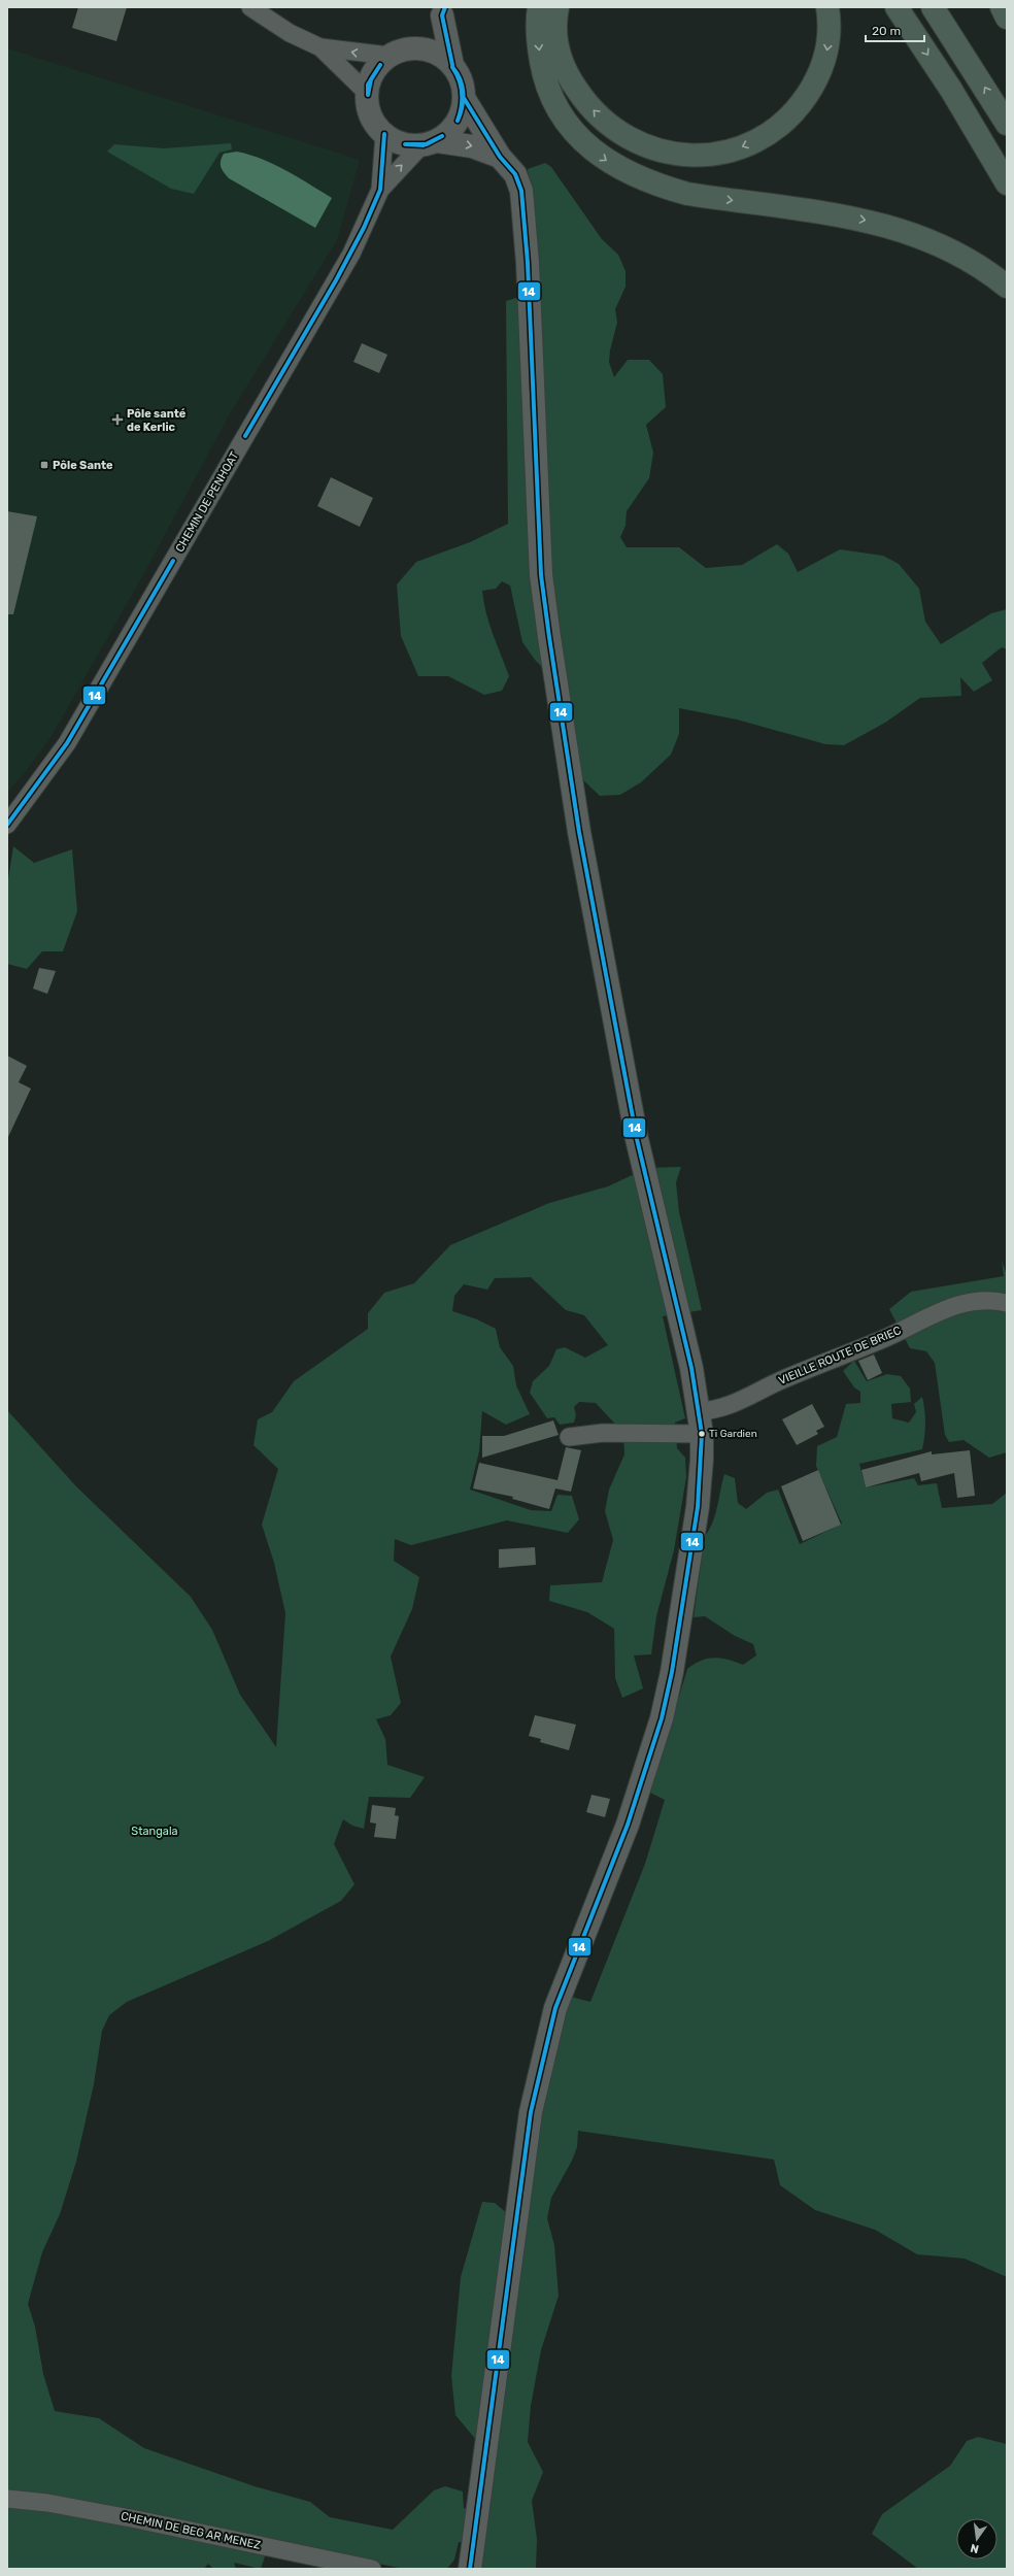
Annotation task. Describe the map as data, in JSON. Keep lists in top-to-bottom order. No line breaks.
{"streets":{"street":["CHEMIN DE PENHOAT","VIEILLE ROUTE DE BRIEC","CHEMIN DE BEG AR MENEZ"]},"parks":["Stangala"],"places":{"health":["Pôle santé de Kerlic"],"transit":["Pôle Sante"],"other":["Ti Gardien"]},"lines":["transit line 14"],"scale_bar":"20 m","north":"bottom"}
